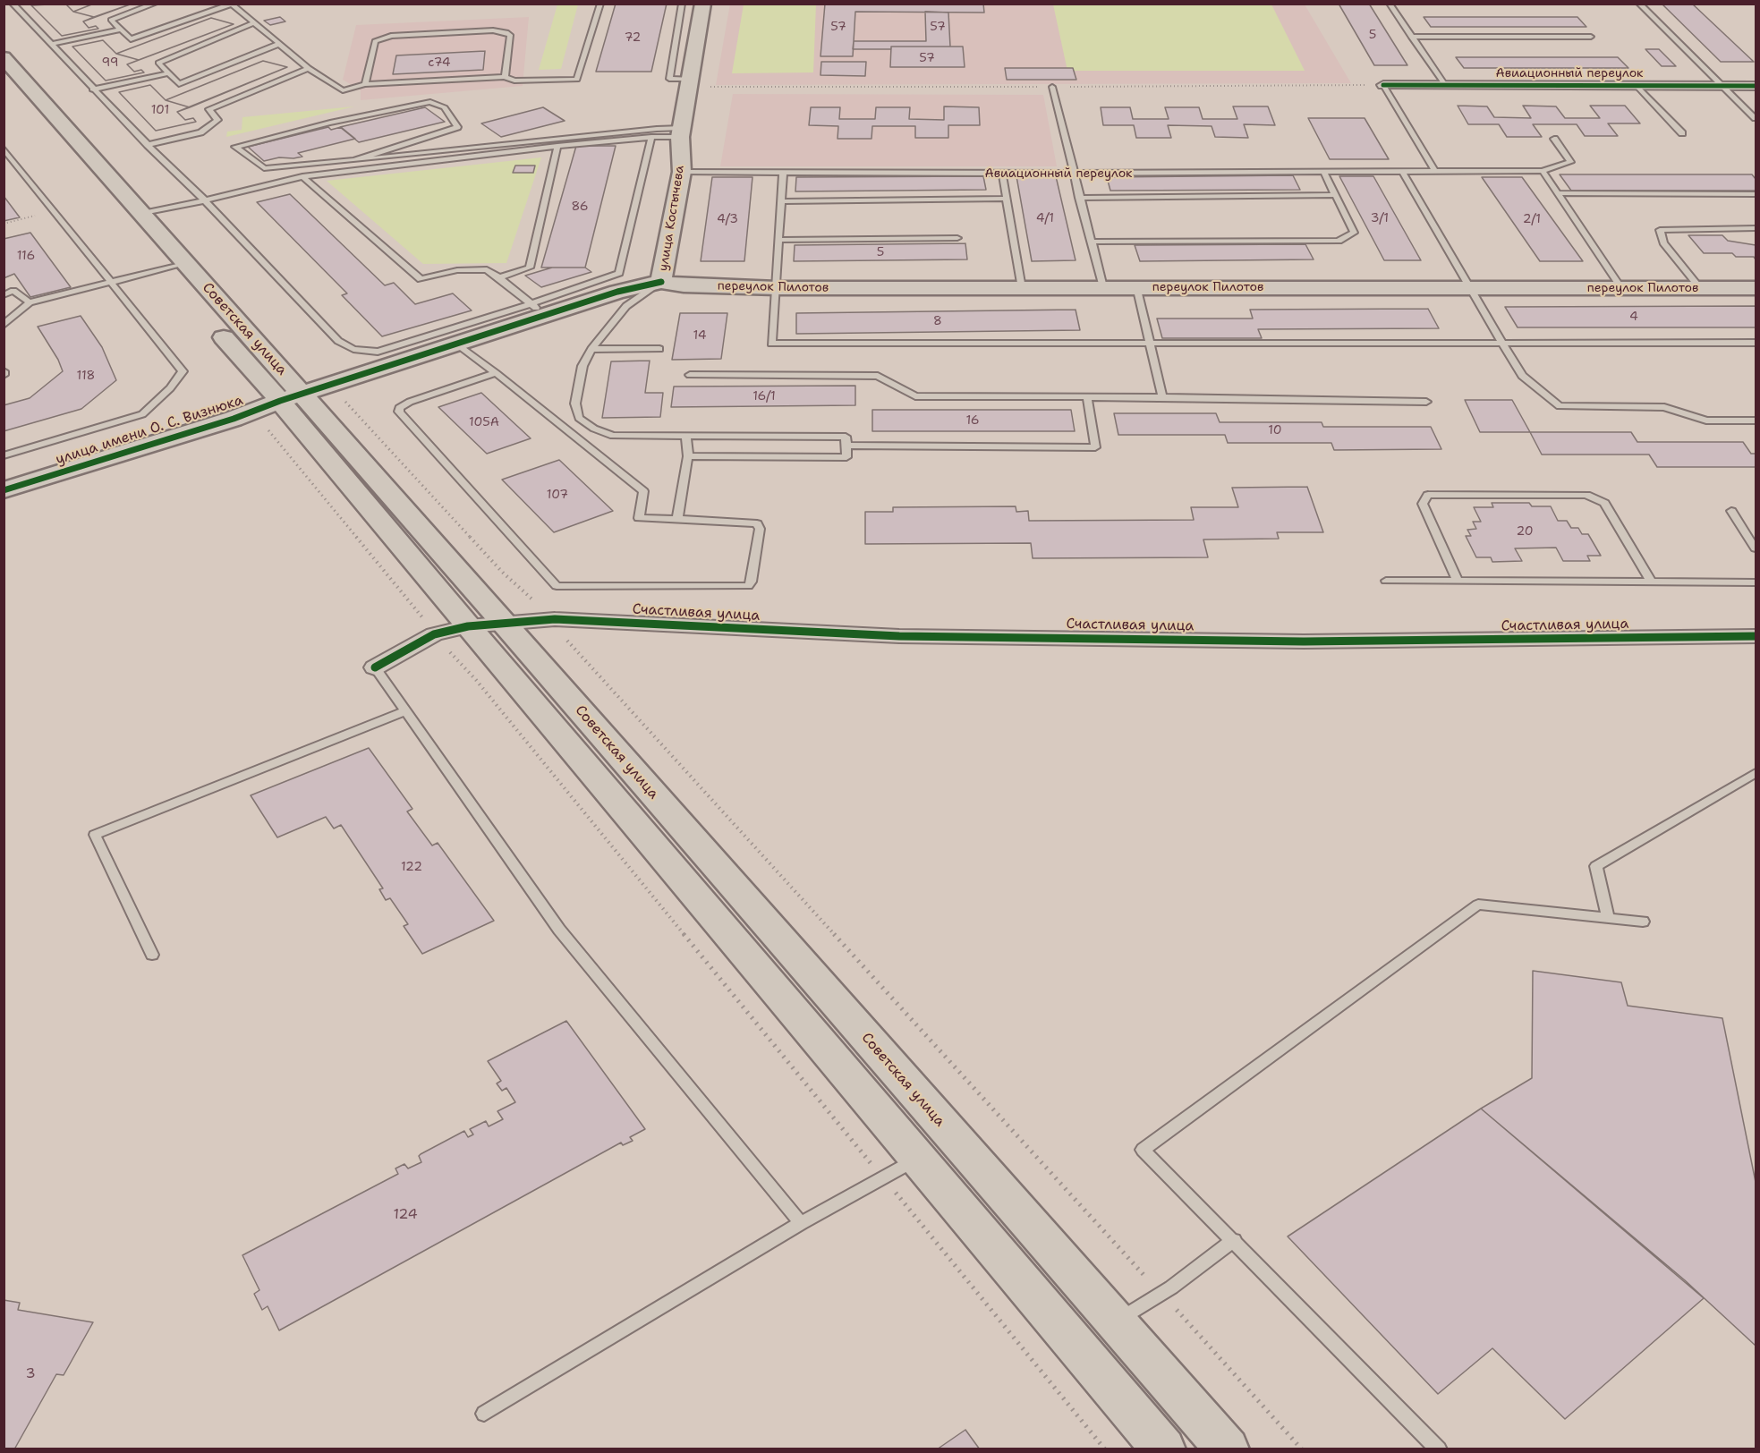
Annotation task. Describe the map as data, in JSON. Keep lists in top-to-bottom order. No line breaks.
{"streets":{"main road":["улица Костычева","переулок Пилотов","Советская улица","улица имени О. С. Визнюка"],"street":["Авиационный переулок","Счастливая улица"]},"crossings":[["Авиационный переулок","улица Костычева"],["улица Костычева","переулок Пилотов"],["улица Костычева","улица имени О. С. Визнюка"],["переулок Пилотов","улица имени О. С. Визнюка"],["Советская улица","улица имени О. С. Визнюка"],["Советская улица","Счастливая улица"]],"house_numbers":["57","57","5","72","57","99","с74","101","86","4/1","3/1","4/3","2/1","5","116","4","8","14","118","16/1","16","105А","10","107","20","122","124","3"]}
